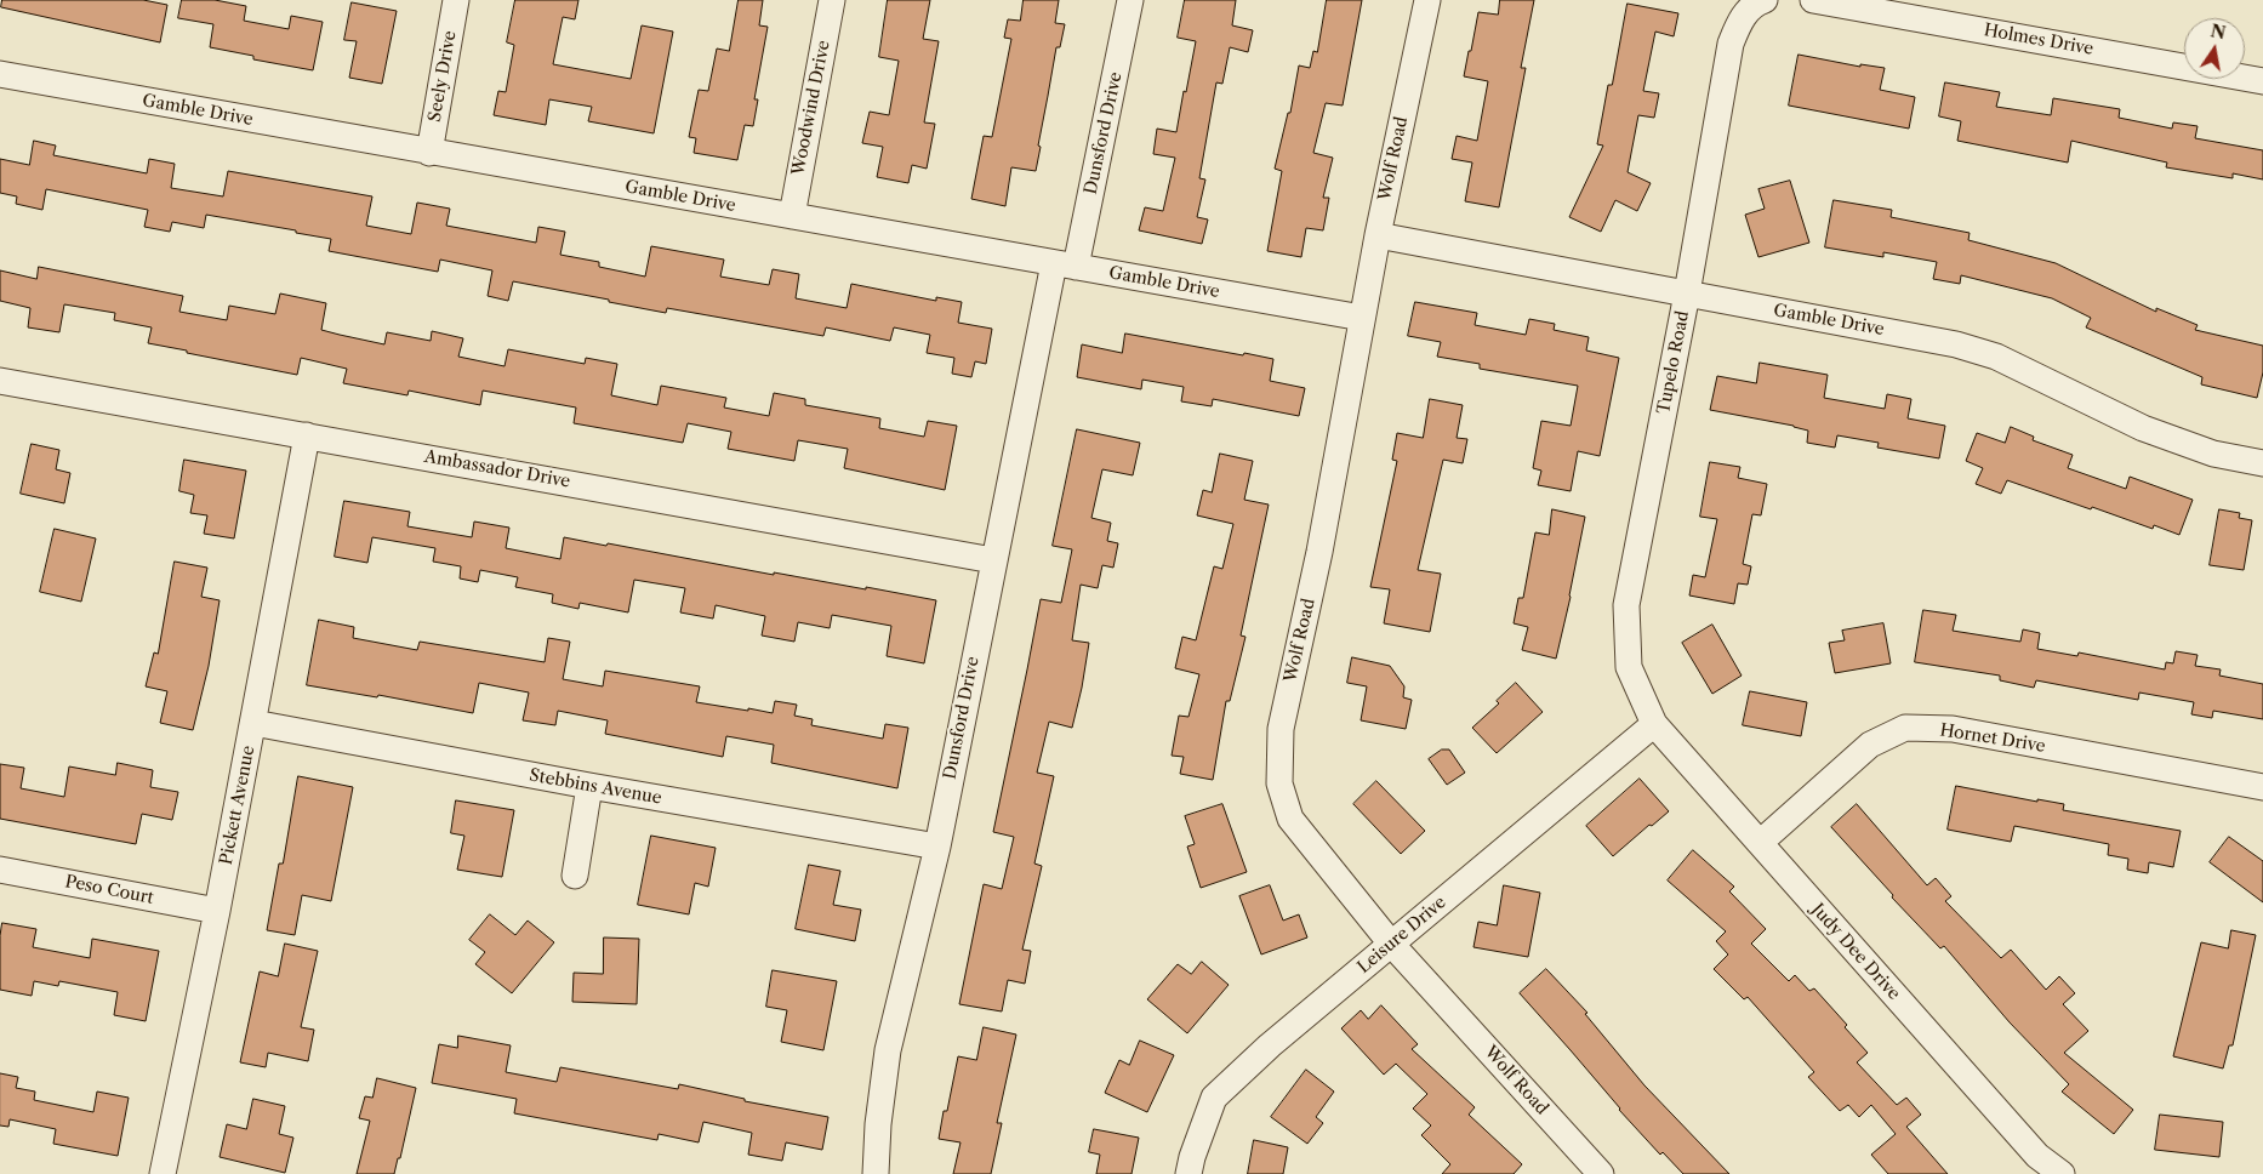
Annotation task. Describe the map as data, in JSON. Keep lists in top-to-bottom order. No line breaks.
{"streets":{"street":["Holmes Drive","Seely Drive","Woodwind Drive","Gamble Drive","Dunsford Drive","Wolf Road","Tupelo Road","Ambassador Drive","Hornet Drive","Stebbins Avenue","Pickett Avenue","Peso Court","Leisure Drive","Judy Dee Drive"]},"crossings":[["Seely Drive","Gamble Drive"],["Woodwind Drive","Gamble Drive"],["Gamble Drive","Dunsford Drive"],["Gamble Drive","Wolf Road"],["Gamble Drive","Tupelo Road"],["Dunsford Drive","Ambassador Drive"],["Dunsford Drive","Stebbins Avenue"],["Wolf Road","Leisure Drive"],["Tupelo Road","Leisure Drive"],["Tupelo Road","Judy Dee Drive"],["Ambassador Drive","Pickett Avenue"],["Hornet Drive","Judy Dee Drive"],["Stebbins Avenue","Pickett Avenue"],["Pickett Avenue","Peso Court"],["Leisure Drive","Judy Dee Drive"]],"north":"top"}
